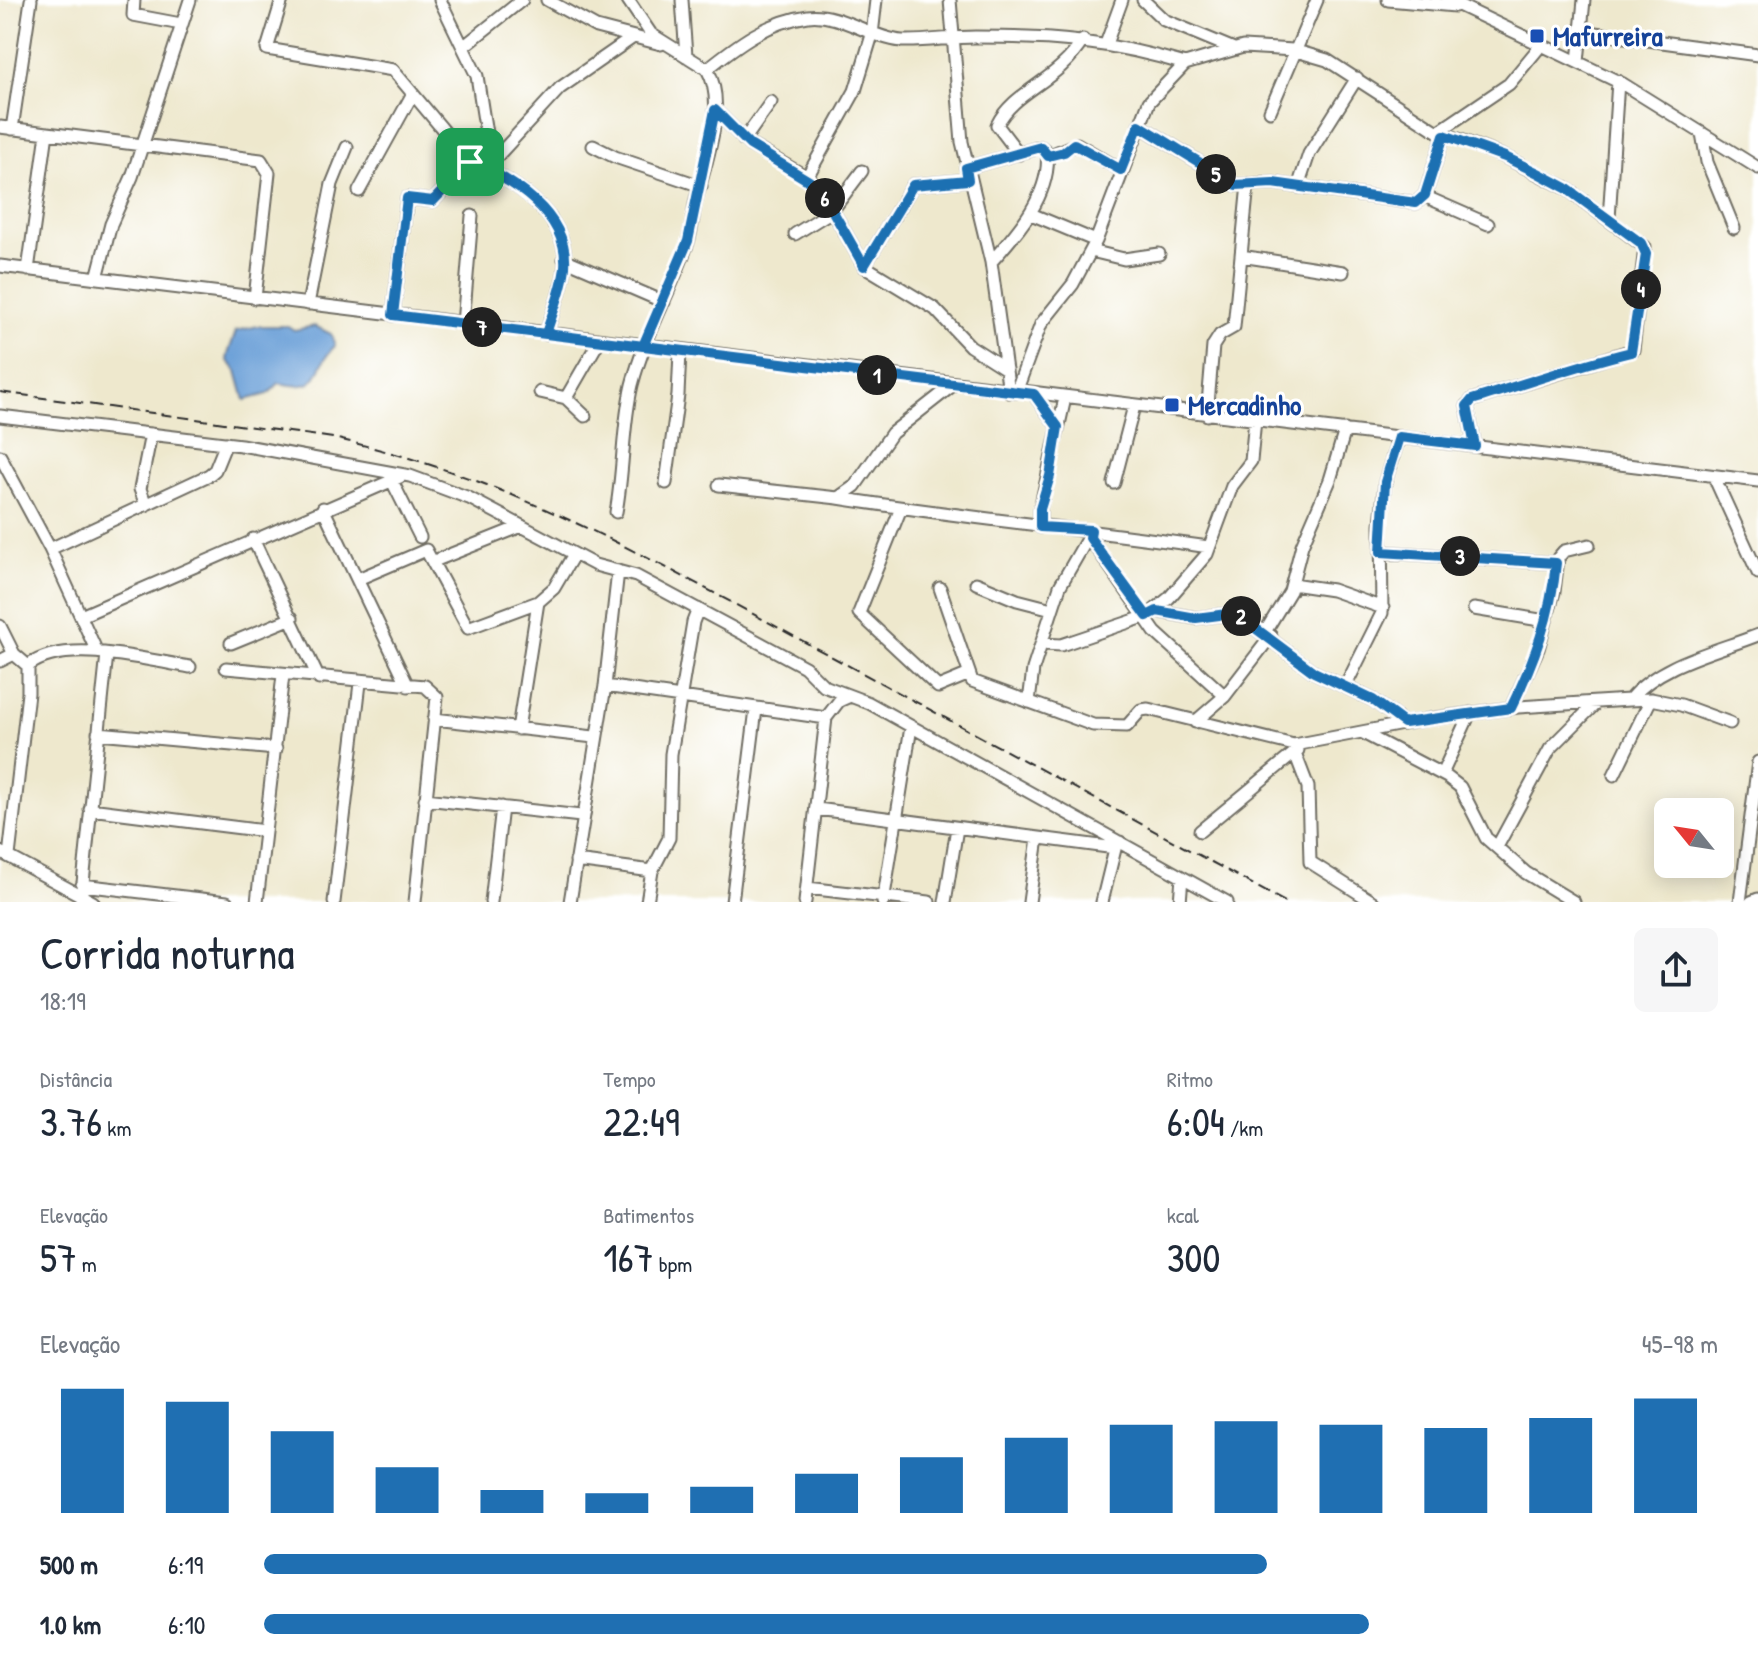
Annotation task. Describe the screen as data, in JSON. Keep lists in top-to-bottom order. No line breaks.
{"places":{"transit":["Mafurreira","Mercadinho"]},"north":"top left","page":{"pins":["5","6","4","7","1","3","2"],"heading":["Corrida noturna","18:19"],"stats":[["Distância","3.76 km"],["Tempo","22:49"],["Ritmo","6:04 /km"],["Elevação","57 m"],["Batimentos","167 bpm"],["kcal","300"]],"chart":["Elevação","45–98 m"],"list":[{"name":"500 m","note":"6:19"},{"name":"1.0 km","note":"6:10"}]}}
